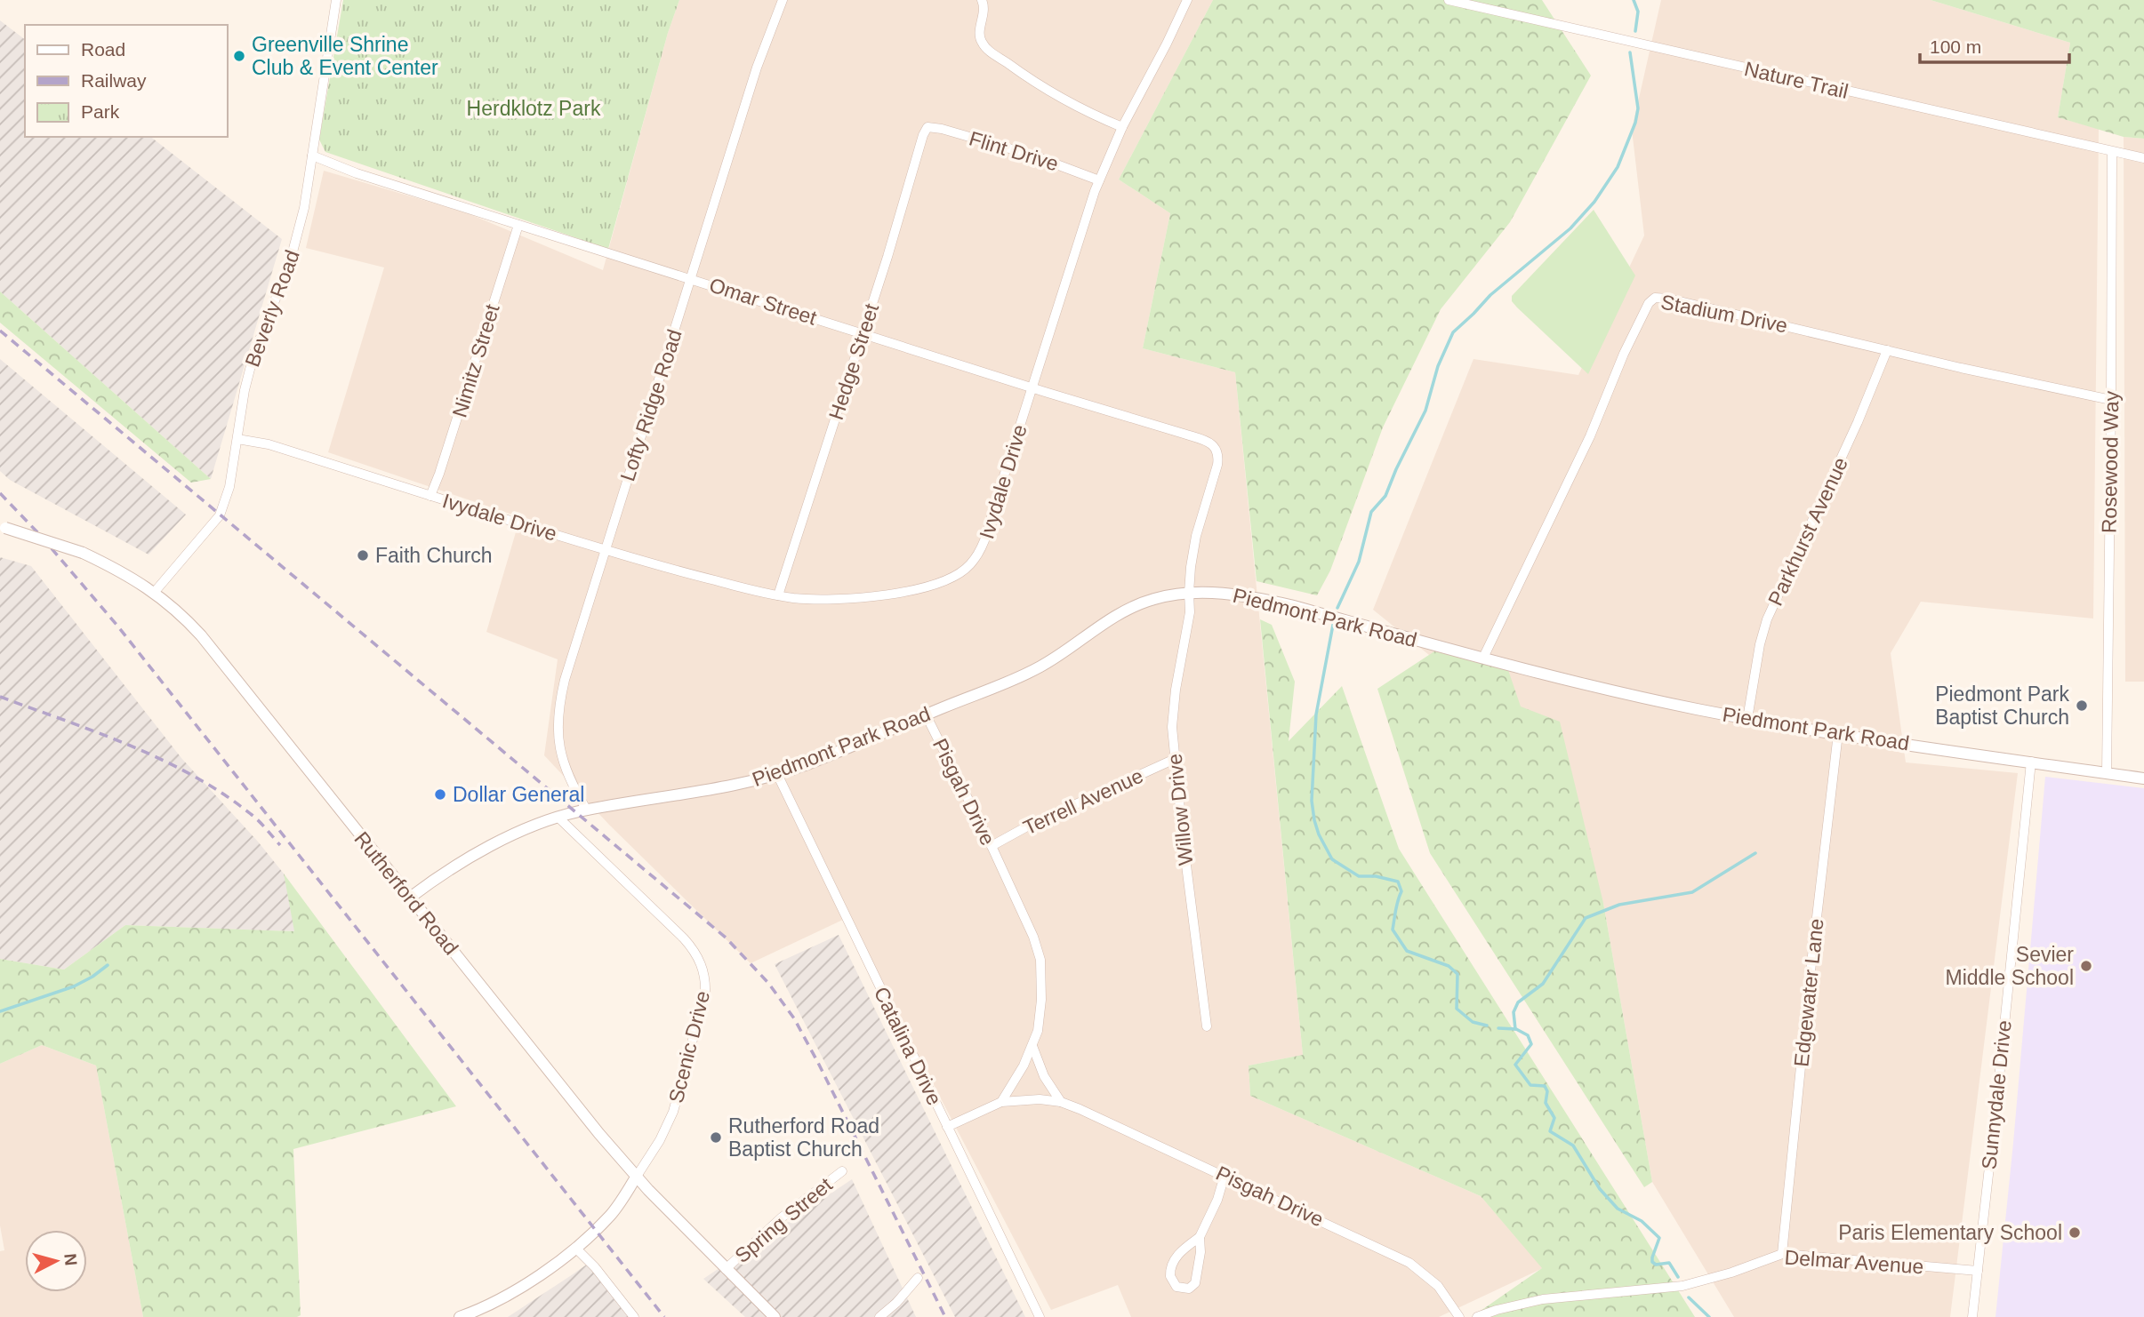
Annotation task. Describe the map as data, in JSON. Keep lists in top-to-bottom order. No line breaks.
{"streets":{"street":["Nature Trail","Flint Drive","Omar Street","Beverly Road","Stadium Drive","Nimitz Street","Hedge Street","Lofty Ridge Road","Rosewood Way","Ivydale Drive","Parkhurst Avenue","Piedmont Park Road","Pisgah Drive","Terrell Avenue","Willow Drive","Rutherford Road","Edgewater Lane","Catalina Drive","Scenic Drive","Sunnydale Drive","Spring Street","Delmar Avenue"]},"crossings":[["Nature Trail","Rosewood Way"],["Flint Drive","Hedge Street"],["Flint Drive","Ivydale Drive"],["Omar Street","Beverly Road"],["Omar Street","Nimitz Street"],["Omar Street","Hedge Street"],["Omar Street","Lofty Ridge Road"],["Omar Street","Ivydale Drive"],["Omar Street","Willow Drive"],["Beverly Road","Ivydale Drive"],["Beverly Road","Rutherford Road"],["Stadium Drive","Rosewood Way"],["Stadium Drive","Parkhurst Avenue"],["Stadium Drive","Piedmont Park Road"],["Nimitz Street","Ivydale Drive"],["Hedge Street","Ivydale Drive"],["Lofty Ridge Road","Ivydale Drive"],["Lofty Ridge Road","Piedmont Park Road"],["Rosewood Way","Piedmont Park Road"],["Parkhurst Avenue","Piedmont Park Road"],["Piedmont Park Road","Pisgah Drive"],["Piedmont Park Road","Willow Drive"],["Piedmont Park Road","Rutherford Road"],["Piedmont Park Road","Edgewater Lane"],["Piedmont Park Road","Catalina Drive"],["Piedmont Park Road","Scenic Drive"],["Piedmont Park Road","Sunnydale Drive"],["Pisgah Drive","Terrell Avenue"],["Pisgah Drive","Catalina Drive"],["Terrell Avenue","Willow Drive"],["Rutherford Road","Scenic Drive"],["Rutherford Road","Spring Street"],["Edgewater Lane","Delmar Avenue"],["Sunnydale Drive","Delmar Avenue"]],"parks":["Herdklotz Park"],"places":["Greenville Shrine Club & Event Center","Faith Church","Piedmont Park Baptist Church","Dollar General","Sevier Middle School","Rutherford Road Baptist Church","Paris Elementary School"],"legend":["Road","Railway","Park"],"scale_bar":"100 m","north":"right"}
